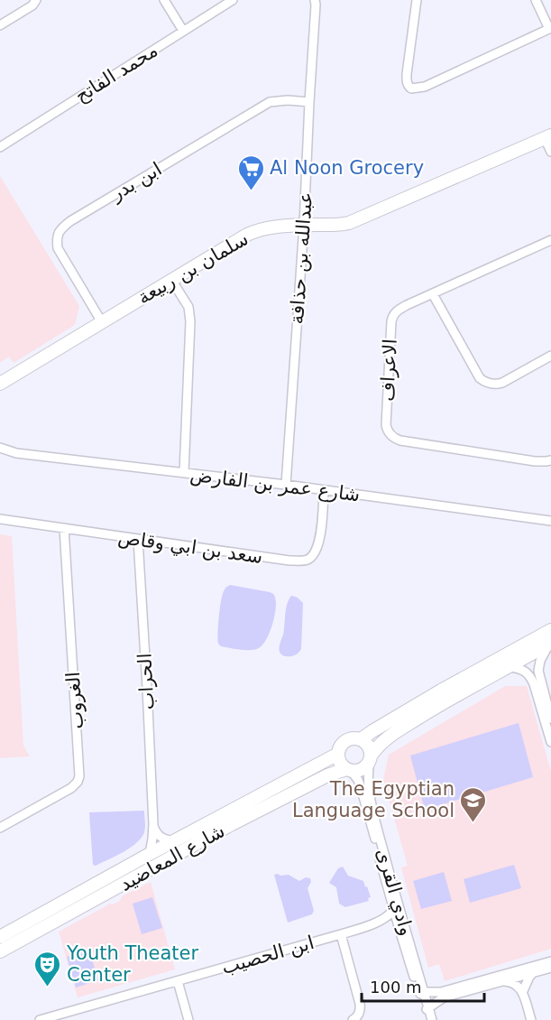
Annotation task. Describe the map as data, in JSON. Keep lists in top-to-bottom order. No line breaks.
{"streets":{"street":["محمد الفاتح","ابن بدر","عبدالله بن حذافة","سلمان بن ربيعة","الاعراف","شارع عمر بن الفارض","سعد بن ابي وقاص","الحراب","الغروب","شارع المعاضيد","وادي القرى","ابن الحصيب"]},"crossings":[["ابن بدر","عبدالله بن حذافة"],["ابن بدر","سلمان بن ربيعة"],["عبدالله بن حذافة","سلمان بن ربيعة"],["عبدالله بن حذافة","شارع عمر بن الفارض"],["شارع عمر بن الفارض","سعد بن ابي وقاص"],["سعد بن ابي وقاص","الحراب"],["سعد بن ابي وقاص","الغروب"],["الحراب","شارع المعاضيد"],["شارع المعاضيد","وادي القرى"],["وادي القرى","ابن الحصيب"]],"places":{"supermarket":["Al Noon Grocery"],"school or university":["The Egyptian Language School"],"theatre":["Youth Theater Center"]},"scale_bar":"100 m"}
